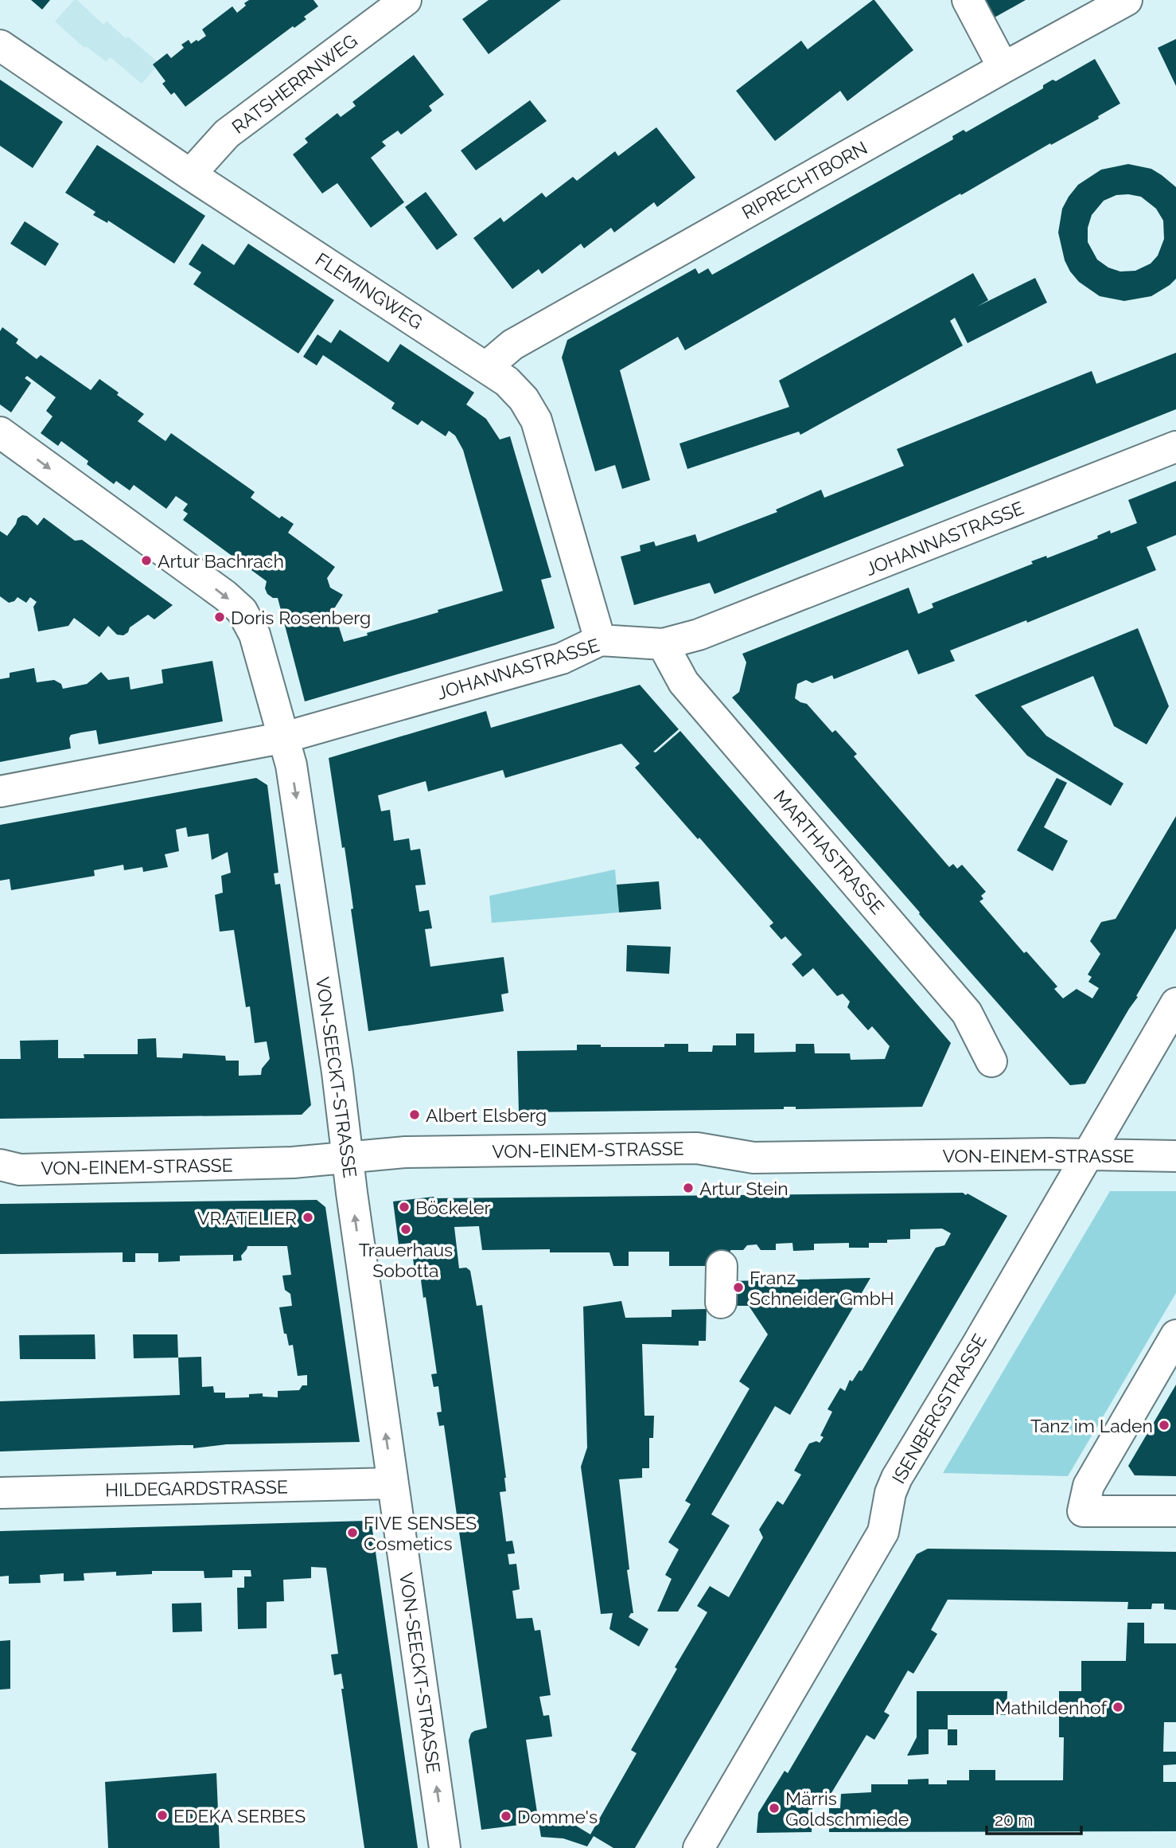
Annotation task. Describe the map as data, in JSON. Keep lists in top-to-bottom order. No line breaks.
{"streets":{"street":["RATSHERRNWEG","RIPRECHTBORN","FLEMINGWEG","JOHANNASTRASSE","MARTHASTRASSE","VON-SEECKT-STRASSE","VON-EINEM-STRASSE","ISENBERGSTRASSE","HILDEGARDSTRASSE"]},"crossings":[["RATSHERRNWEG","FLEMINGWEG"],["RIPRECHTBORN","FLEMINGWEG"],["FLEMINGWEG","JOHANNASTRASSE"],["JOHANNASTRASSE","MARTHASTRASSE"],["JOHANNASTRASSE","VON-SEECKT-STRASSE"],["VON-SEECKT-STRASSE","VON-EINEM-STRASSE"],["VON-SEECKT-STRASSE","HILDEGARDSTRASSE"],["VON-EINEM-STRASSE","ISENBERGSTRASSE"]],"places":["Artur Bachrach","Doris Rosenberg","Albert Elsberg","Artur Stein","Böckeler","VR.ATELIER","Trauerhaus Sobotta","Franz Schneider GmbH","Tanz im Laden","FIVE SENSES Cosmetics","Mathildenhof","Märris Goldschmiede","EDEKA SERBES","Domme's"],"scale_bar":"20 m"}
